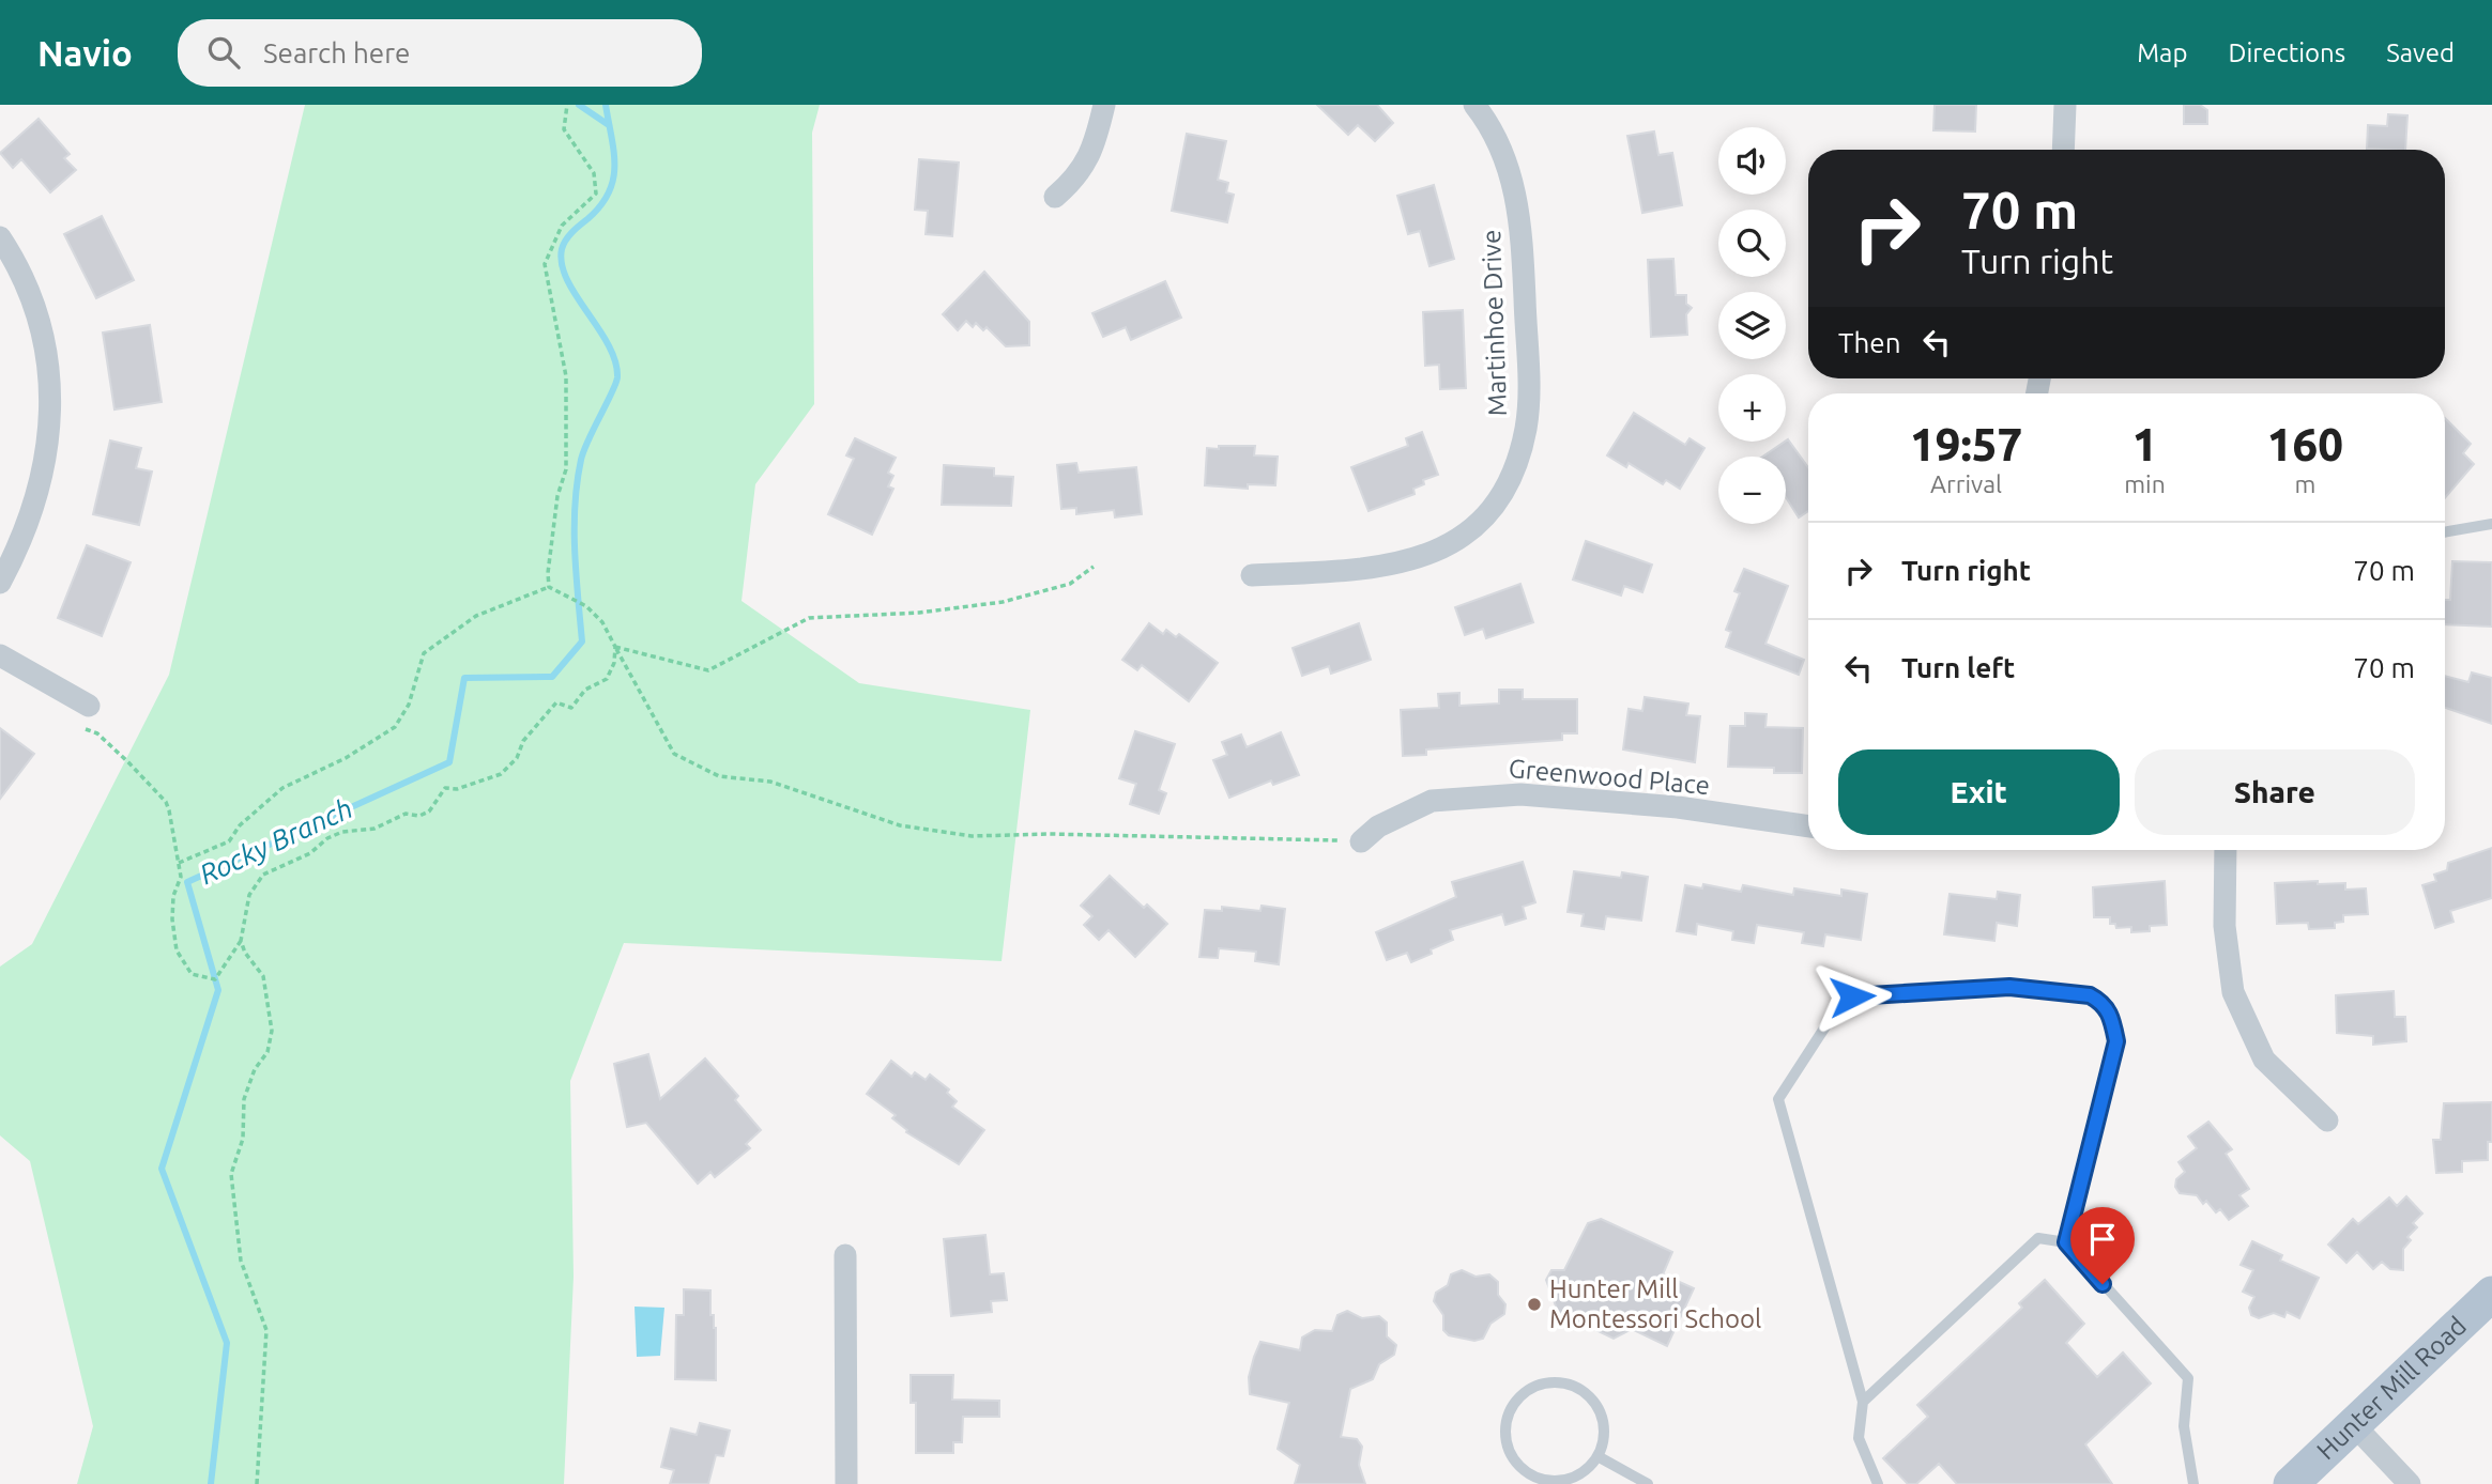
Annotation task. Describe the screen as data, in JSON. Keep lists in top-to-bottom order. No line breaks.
{"streets":{"main road":["Hunter Mill Road"],"street":["Martinhoe Drive","Greenwood Place"]},"water":["Rocky Branch"],"places":["Hunter Mill Montessori School"],"page":{"header":"Navio","search":"Search here","nav":["Map","Directions","Saved"],"map_buttons":["+","−"],"turn":["70 m","Turn right"],"then":"Then","eta":["19:57","Arrival","1","min","160","m"],"list":[{"name":"Turn right","value":"70 m"},{"name":"Turn left","value":"70 m"}],"buttons":["Exit","Share"]}}
